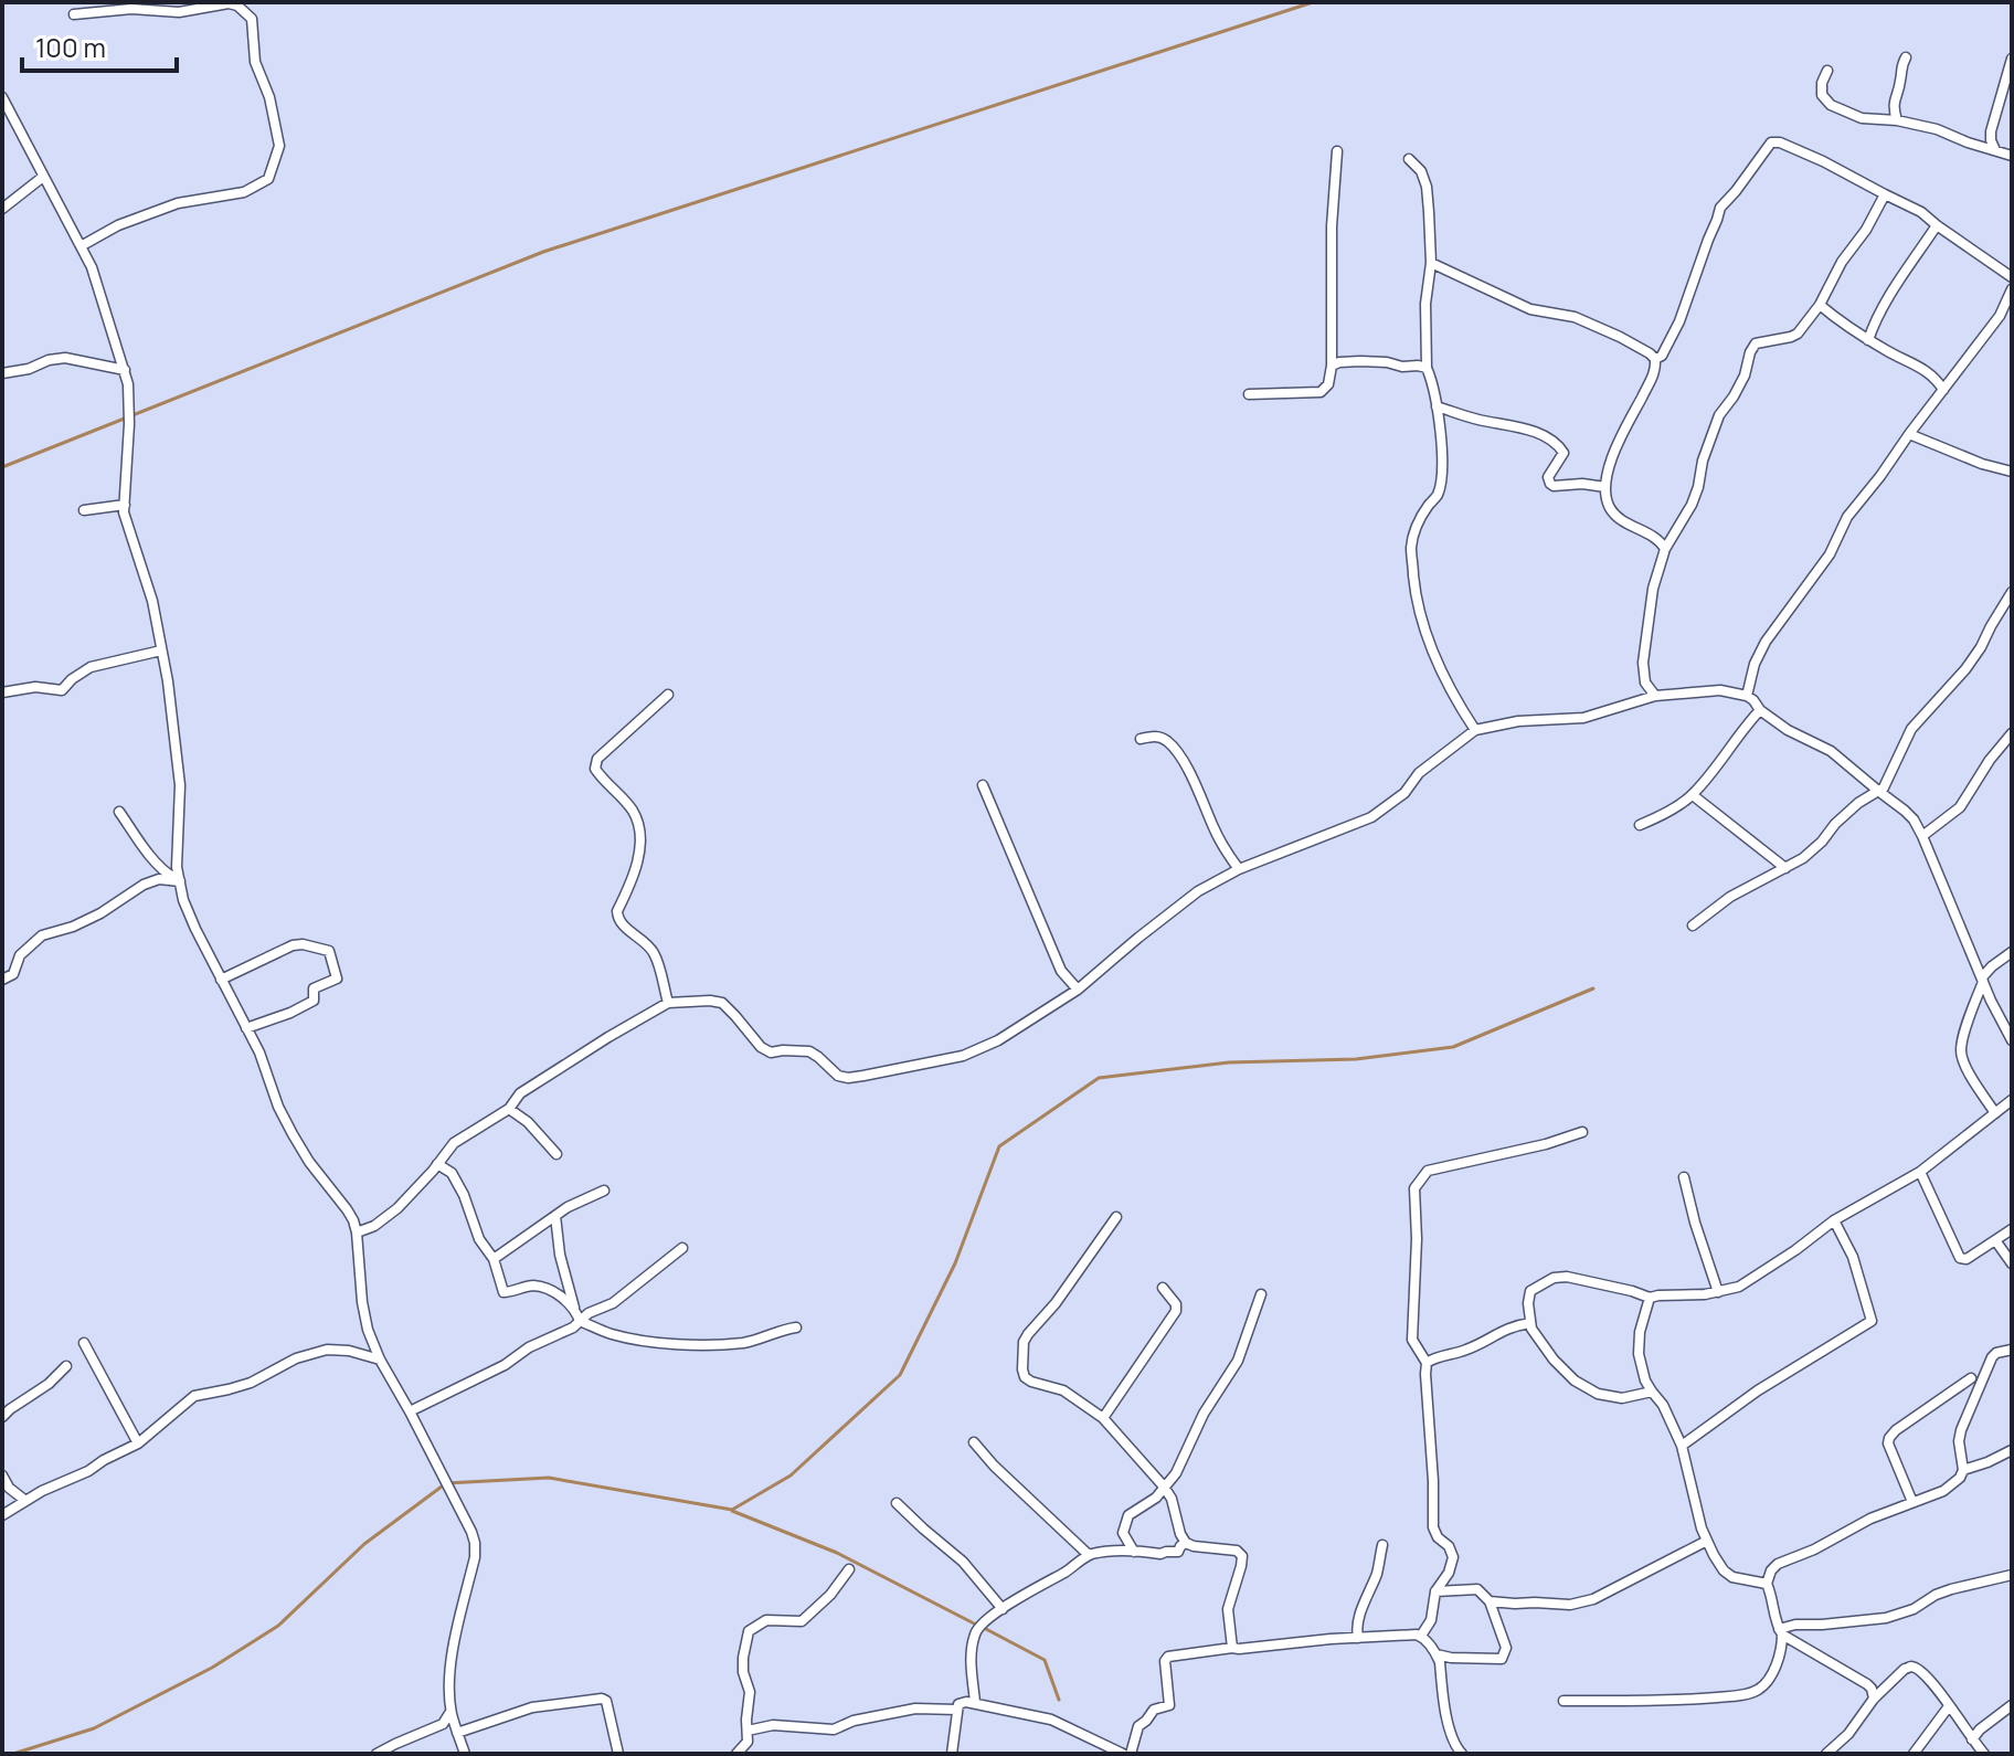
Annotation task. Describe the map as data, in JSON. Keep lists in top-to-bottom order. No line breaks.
{"scale_bar":"100 m"}
